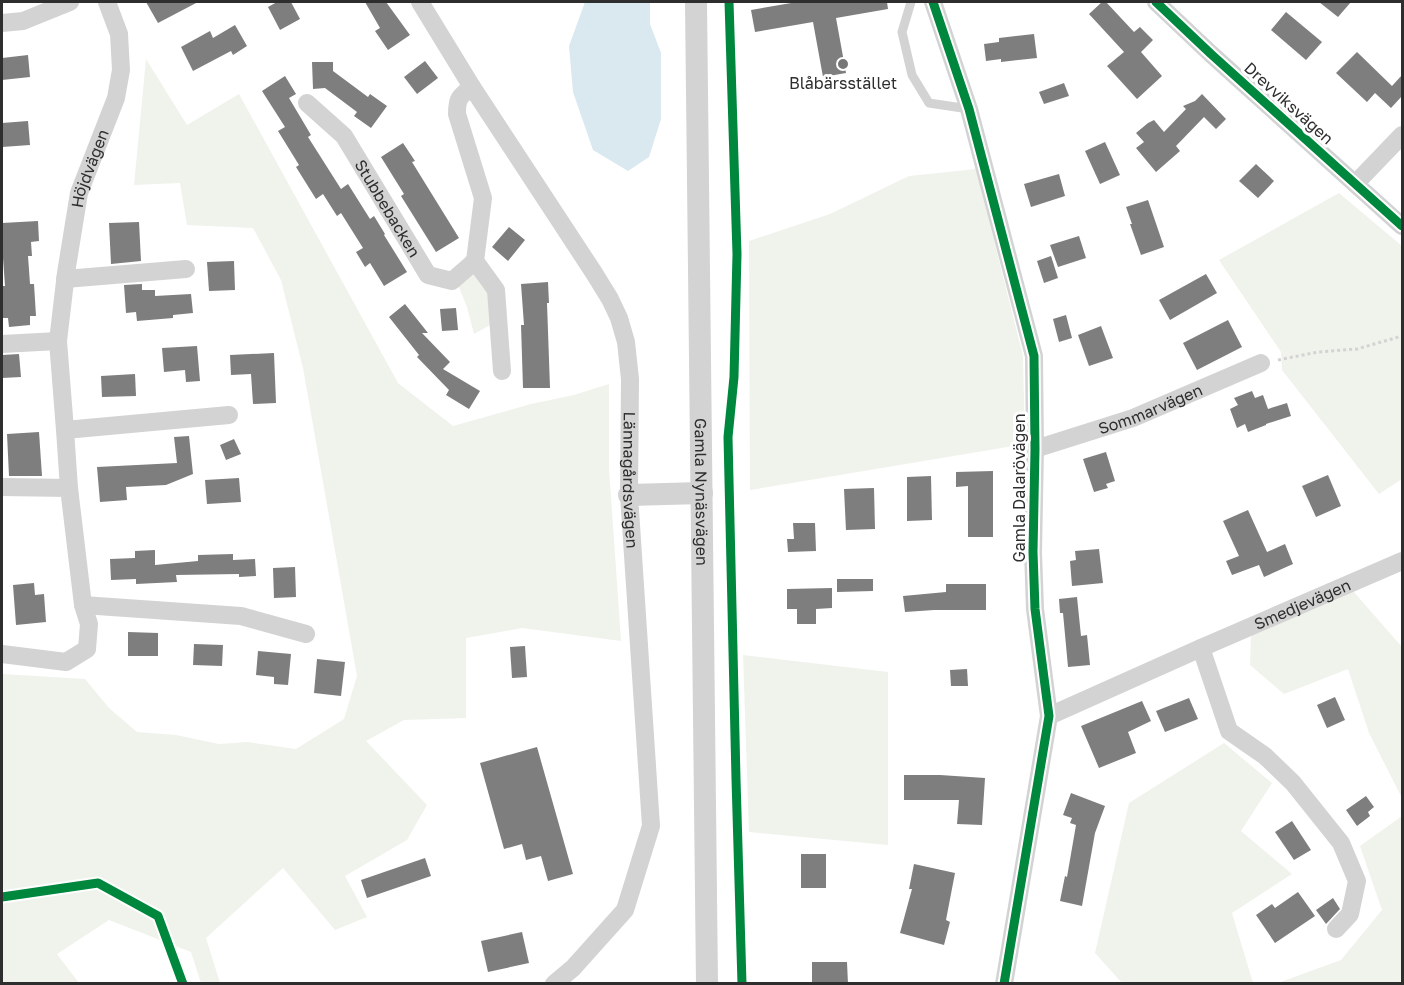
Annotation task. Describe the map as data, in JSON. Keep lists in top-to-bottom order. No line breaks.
{"streets":{"street":["Drevviksvägen","Höjdvägen","Stubbebacken","Sommarvägen","Lännagårdsvägen","Gamla Dalarövägen","Gamla Nynäsvägen","Smedjevägen"]},"crossings":[["Sommarvägen","Gamla Dalarövägen"],["Gamla Dalarövägen","Smedjevägen"]],"places":["Blåbärsstället"]}
